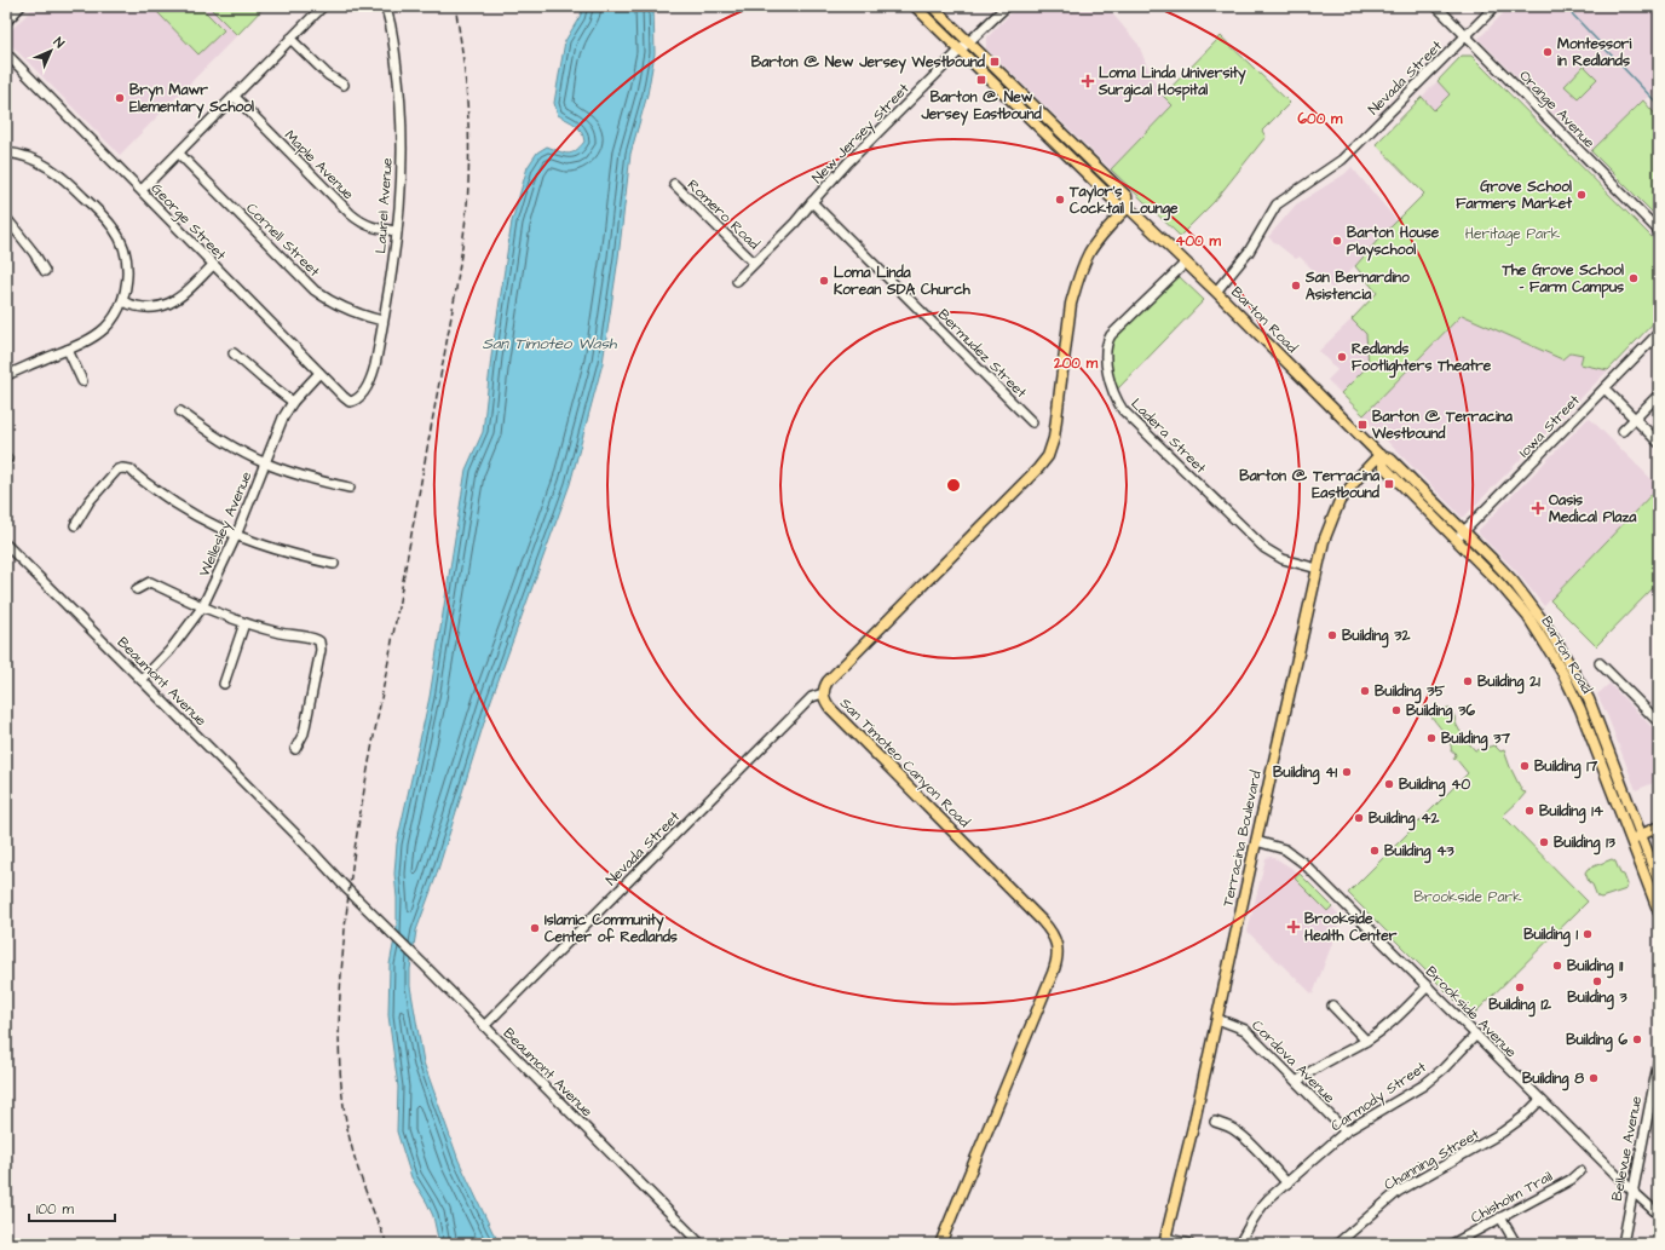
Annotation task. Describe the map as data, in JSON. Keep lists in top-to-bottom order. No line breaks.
{"streets":{"main road":["Barton Road","San Timoteo Canyon Road","Terracina Boulevard"],"street":["Nevada Street","Orange Avenue","New Jersey Street","Maple Avenue","Laurel Avenue","Romero Road","George Street","Cornell Street","Bermudez Street","Iowa Street","Ladera Street","Wellesley Avenue","Beaumont Avenue","Brookside Avenue","Cordova Avenue","Carmody Street","Bellevue Avenue","Channing Street","Chisholm Trail"]},"crossings":[["Nevada Street","Orange Avenue"],["Nevada Street","Barton Road"],["Nevada Street","Beaumont Avenue"],["Nevada Street","San Timoteo Canyon Road"],["New Jersey Street","Romero Road"],["New Jersey Street","Barton Road"],["New Jersey Street","Bermudez Street"],["Maple Avenue","Laurel Avenue"],["Laurel Avenue","George Street"],["Laurel Avenue","Cornell Street"],["George Street","Wellesley Avenue"],["Barton Road","Iowa Street"],["Barton Road","Ladera Street"],["Barton Road","San Timoteo Canyon Road"],["Barton Road","Terracina Boulevard"],["Ladera Street","Terracina Boulevard"],["Wellesley Avenue","Beaumont Avenue"],["Terracina Boulevard","Brookside Avenue"],["Terracina Boulevard","Cordova Avenue"],["Brookside Avenue","Carmody Street"],["Brookside Avenue","Bellevue Avenue"],["Brookside Avenue","Channing Street"],["Cordova Avenue","Carmody Street"]],"water":["San Timoteo Wash"],"parks":["Heritage Park","Brookside Park"],"places":{"other":["Montessori in Redlands","Bryn Mawr Elementary School","Grove School Farmers Market","Taylor's Cocktail Lounge","Barton House Playschool","The Grove School - Farm Campus","Loma Linda Korean SDA Church","San Bernardino Asistencia","Redlands Footlighters Theatre","Building 32","Building 21","Building 35","Building 36","Building 37","Building 17","Building 41","Building 40","Building 14","Building 42","Building 13","Building 43","Islamic Community Center of Redlands","Building 1","Building 11","Building 3","Building 12","Building 6","Building 8"],"transit":["Barton @ New Jersey Westbound","Barton @ New Jersey Eastbound","Barton @ Terracina Westbound","Barton @ Terracina Eastbound"],"health":["Loma Linda University Surgical Hospital","Oasis Medical Plaza","Brookside Health Center"]},"scale_bar":"100 m","north":"top right","rings":["600 m","400 m","200 m"]}
